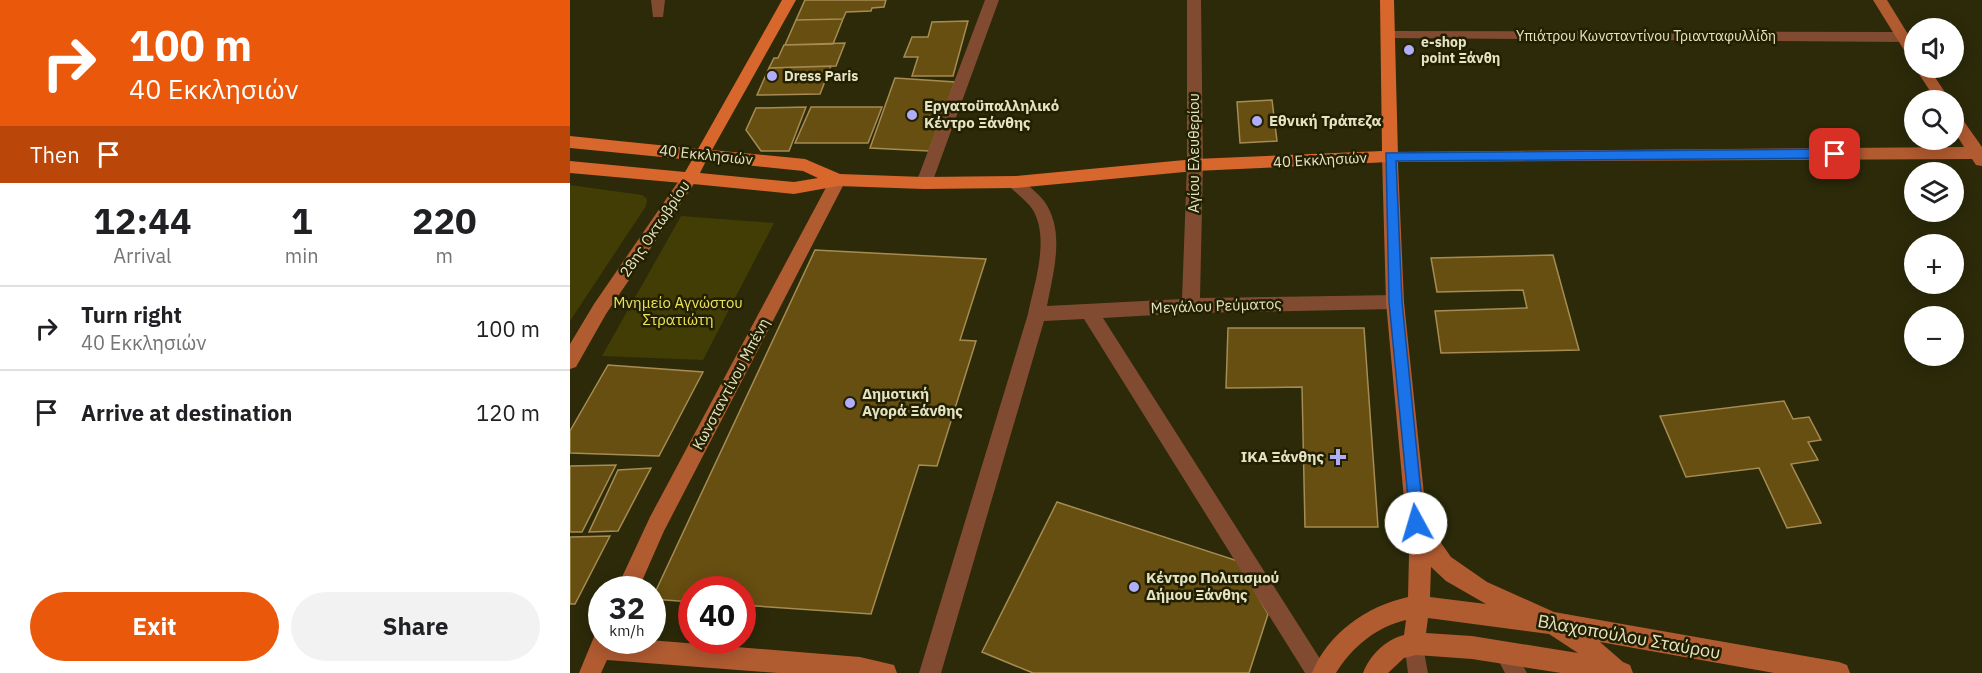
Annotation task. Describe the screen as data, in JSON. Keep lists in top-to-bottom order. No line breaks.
{"streets":{"main road":["40 Εκκλησιών","28ης Οκτωβρίου"],"street":["Υπιάτρου Κωνσταντίνου Τριανταφυλλίδη","Αγίου Ελευθερίου","Μεγάλου Ρεύματος","Κωνσταντίνου Μπένη","Βλαχοπούλου Σταύρου"]},"crossings":[["Αγίου Ελευθερίου","40 Εκκλησιών"],["Αγίου Ελευθερίου","Μεγάλου Ρεύματος"],["40 Εκκλησιών","28ης Οκτωβρίου"],["40 Εκκλησιών","Κωνσταντίνου Μπένη"]],"parks":["Μνημείο Αγνώστου Στρατιώτη"],"places":{"other":["e-shop point Ξάνθη","Dress Paris","Εργατοϋπαλληλικό Κέντρο Ξάνθης","Εθνική Τράπεζα","Δημοτική Αγορά Ξάνθης","Κέντρο Πολιτισμού Δήμου Ξάνθης"],"health":["ΙΚΑ Ξάνθης"]},"page":{"turn":["100 m","40 Εκκλησιών"],"map_buttons":["+","−"],"then":"Then","eta":["12:44","Arrival","1","min","220","m"],"list":[{"name":"Turn right","note":"40 Εκκλησιών","value":"100 m"},{"name":"Arrive at destination","value":"120 m"}],"speed":"32 km/h","limit":"40","buttons":["Exit","Share"]}}
